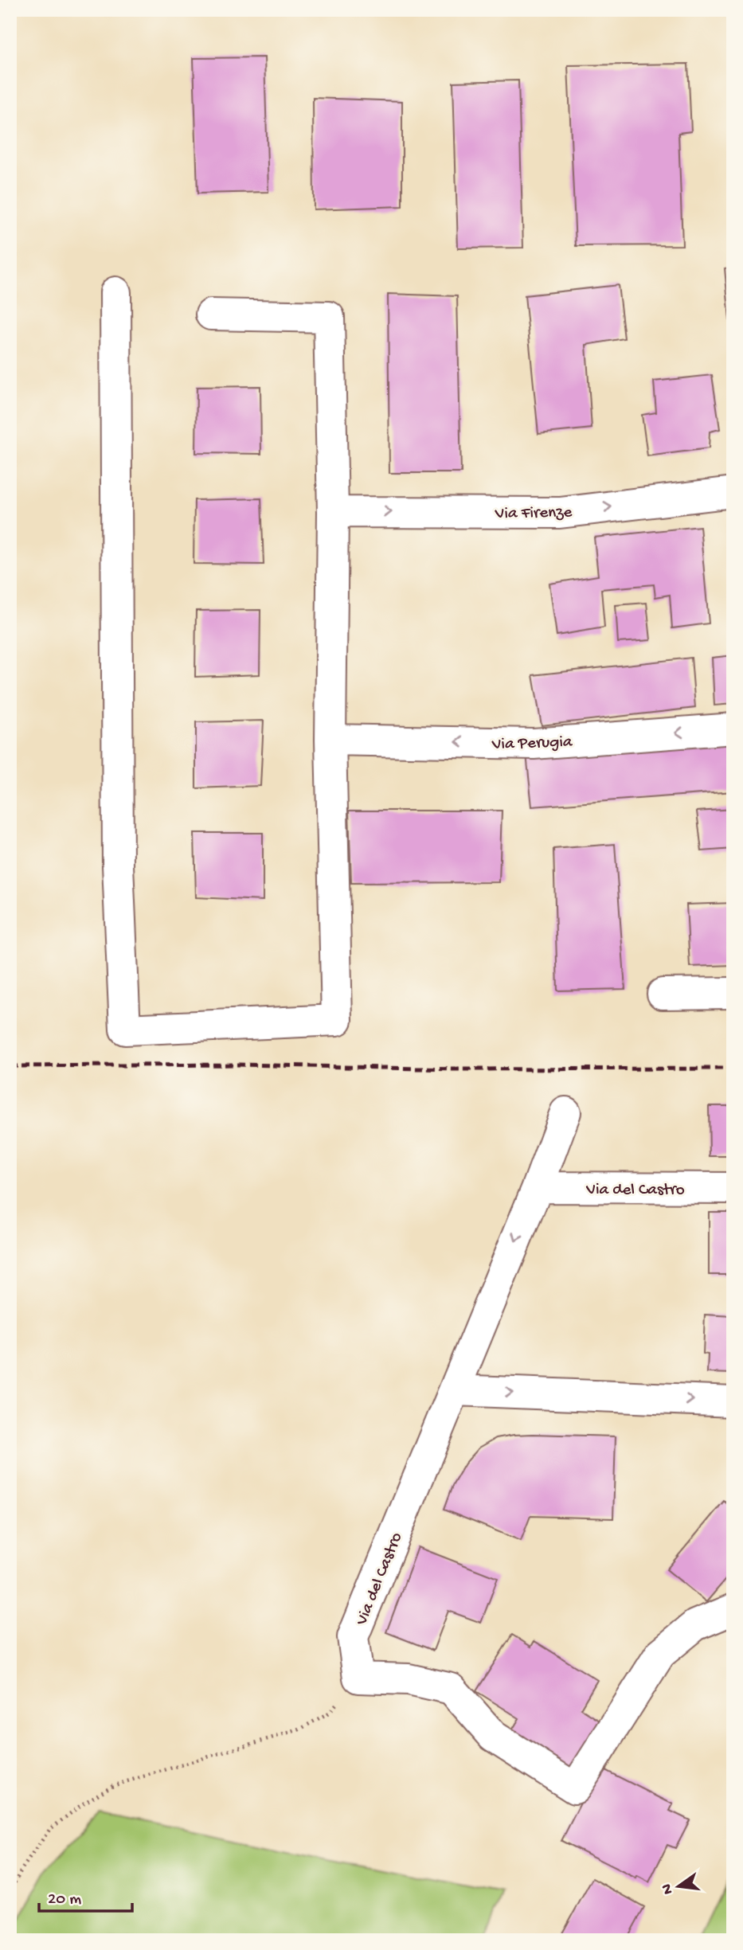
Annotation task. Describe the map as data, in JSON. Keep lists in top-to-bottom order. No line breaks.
{"streets":{"street":["Via Firenze","Via Perugia","Via del Castro"]},"one_way":["Via Firenze","Via Perugia"],"scale_bar":"20 m","north":"left"}
